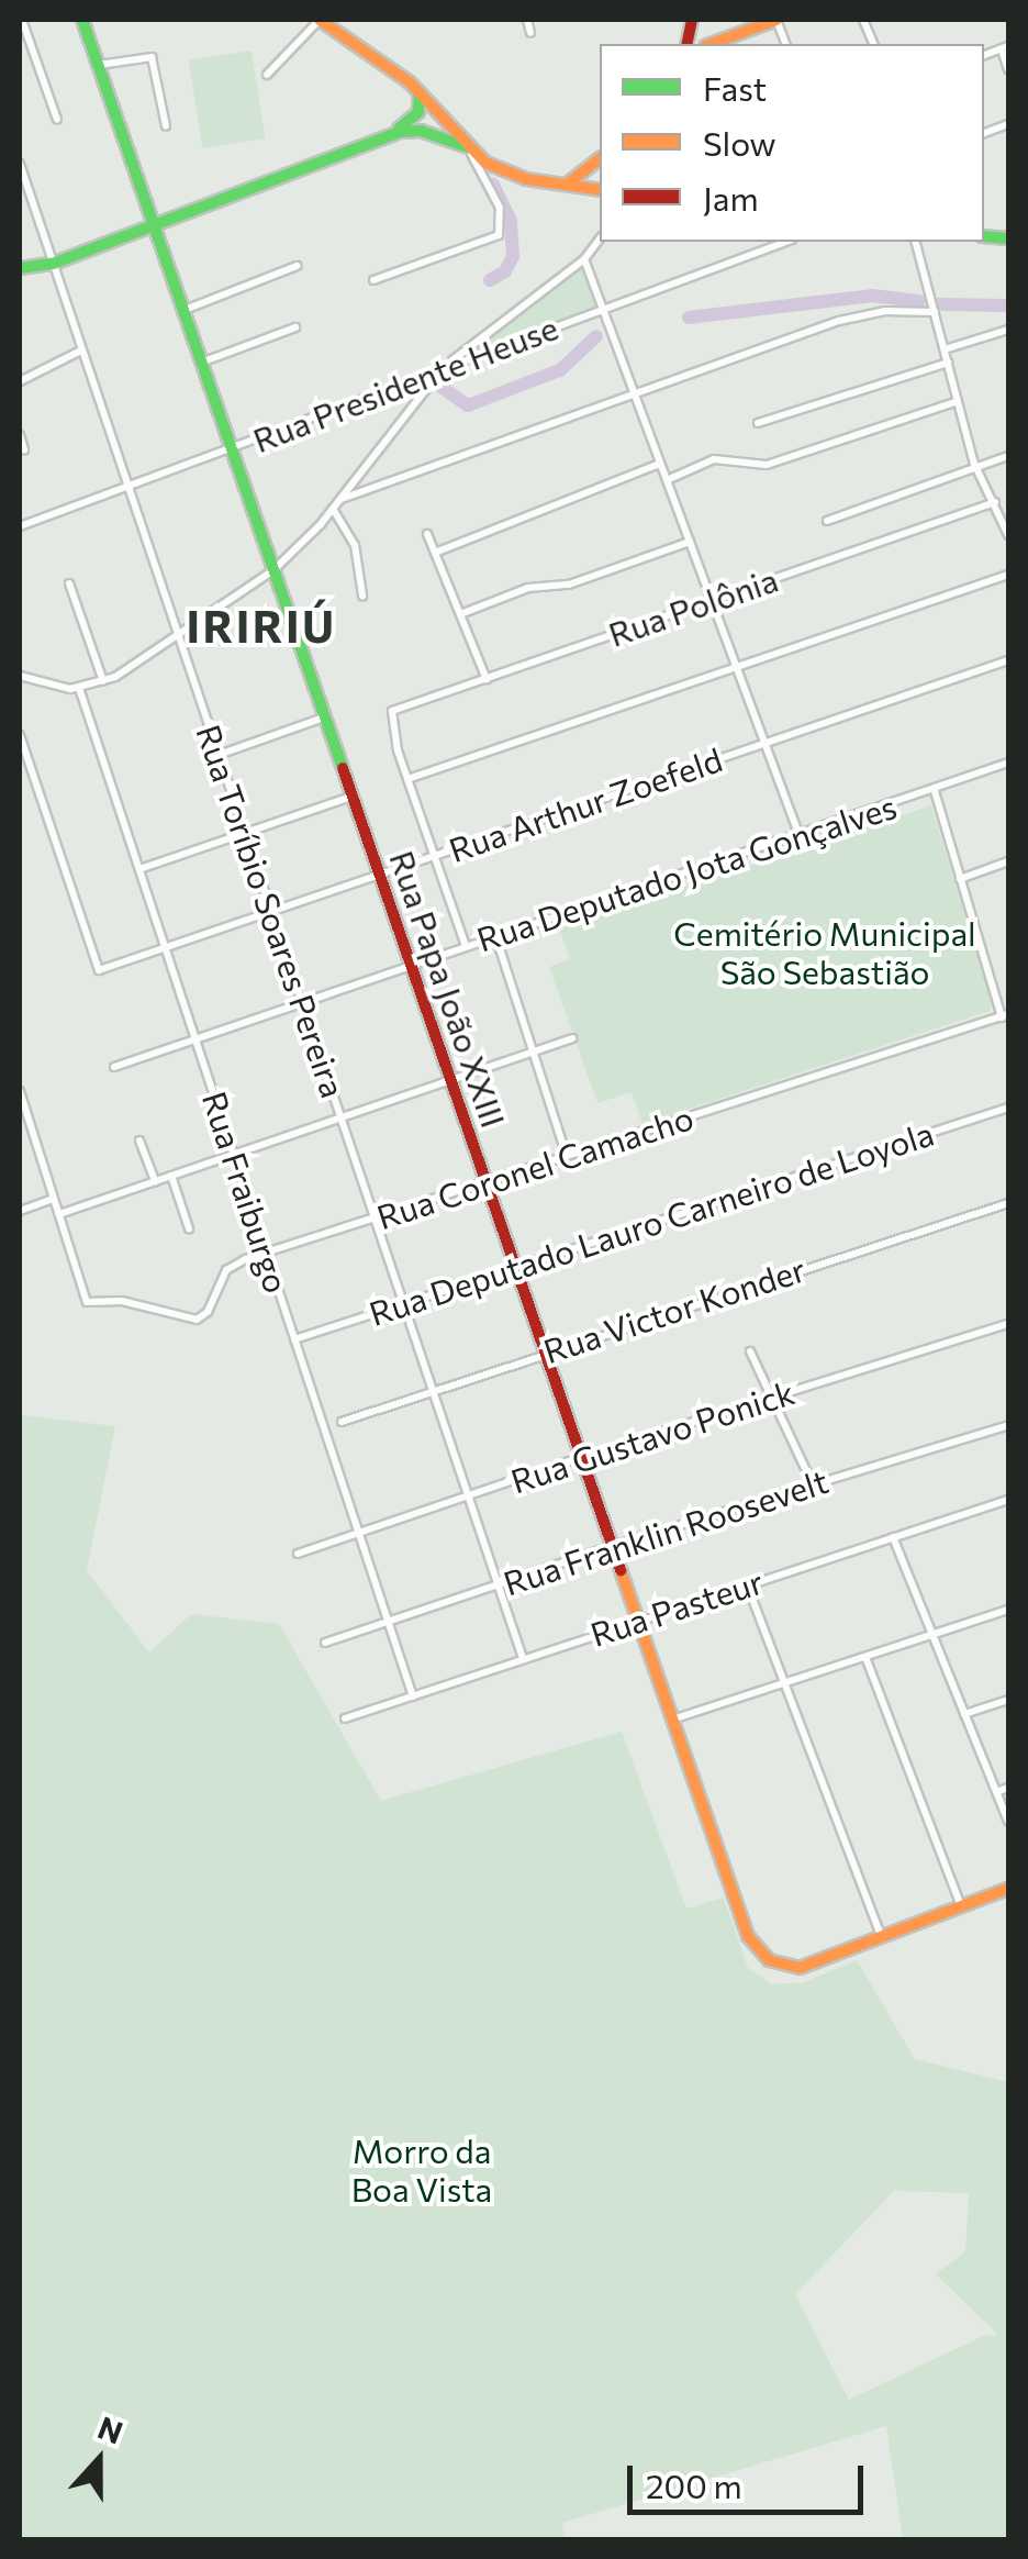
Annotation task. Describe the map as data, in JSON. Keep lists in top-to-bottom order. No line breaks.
{"streets":{"main road":["Rua Papa João XXIII"],"street":["Rua Presidente Heuse","Rua Polônia","Rua Arthur Zoefeld","Rua Deputado Jota Gonçalves","Rua Toríbio Soares Pereira","Rua Coronel Camacho","Rua Fraiburgo","Rua Deputado Lauro Carneiro de Loyola","Rua Victor Konder","Rua Gustavo Ponick","Rua Franklin Roosevelt","Rua Pasteur"]},"crossings":[["Rua Presidente Heuse","Rua Toríbio Soares Pereira"],["Rua Presidente Heuse","Rua Papa João XXIII"],["Rua Arthur Zoefeld","Rua Toríbio Soares Pereira"],["Rua Arthur Zoefeld","Rua Papa João XXIII"],["Rua Arthur Zoefeld","Rua Fraiburgo"],["Rua Deputado Jota Gonçalves","Rua Toríbio Soares Pereira"],["Rua Deputado Jota Gonçalves","Rua Papa João XXIII"],["Rua Deputado Jota Gonçalves","Rua Fraiburgo"],["Rua Toríbio Soares Pereira","Rua Coronel Camacho"],["Rua Toríbio Soares Pereira","Rua Deputado Lauro Carneiro de Loyola"],["Rua Toríbio Soares Pereira","Rua Victor Konder"],["Rua Toríbio Soares Pereira","Rua Gustavo Ponick"],["Rua Toríbio Soares Pereira","Rua Franklin Roosevelt"],["Rua Toríbio Soares Pereira","Rua Pasteur"],["Rua Papa João XXIII","Rua Coronel Camacho"],["Rua Papa João XXIII","Rua Deputado Lauro Carneiro de Loyola"],["Rua Papa João XXIII","Rua Victor Konder"],["Rua Papa João XXIII","Rua Gustavo Ponick"],["Rua Papa João XXIII","Rua Franklin Roosevelt"],["Rua Papa João XXIII","Rua Pasteur"],["Rua Coronel Camacho","Rua Fraiburgo"],["Rua Fraiburgo","Rua Deputado Lauro Carneiro de Loyola"],["Rua Fraiburgo","Rua Gustavo Ponick"],["Rua Fraiburgo","Rua Franklin Roosevelt"],["Rua Fraiburgo","Rua Pasteur"]],"districts":["IRIRIÚ"],"parks":["Cemitério Municipal São Sebastião","Morro da Boa Vista"],"legend":["Fast","Slow","Jam"],"scale_bar":"200 m","north":"top"}
